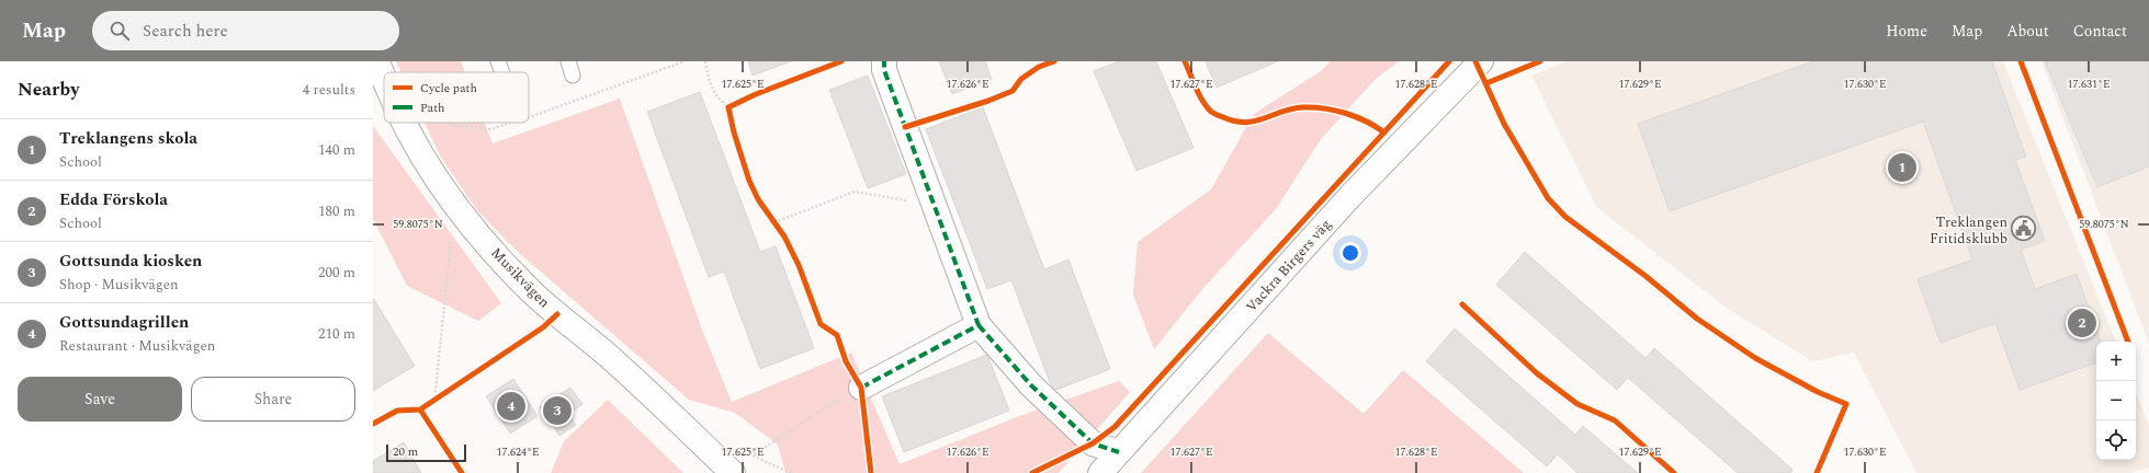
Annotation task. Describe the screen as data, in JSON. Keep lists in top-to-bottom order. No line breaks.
{"streets":{"street":["Vackra Birgers väg","Musikvägen"]},"places":{"public building":["Treklangen Fritidsklubb"]},"legend":["Cycle path","Path"],"scale_bar":"20 m","page":{"header":"Map","search":"Search here","nav":["Home","Map","About","Contact"],"heading":["Nearby","4 results"],"list":[{"mark":"1","name":"Treklangens skola","note":"School","value":"140 m"},{"mark":"2","name":"Edda Förskola","note":"School","value":"180 m"},{"mark":"3","name":"Gottsunda kiosken","note":"Shop · Musikvägen","value":"200 m"},{"mark":"4","name":"Gottsundagrillen","note":"Restaurant · Musikvägen","value":"210 m"}],"pins":["1","2","4","3"],"map_buttons":["+","−"],"buttons":["Save","Share"],"scale":"20 m"},"coordinates":["17.625°E","17.626°E","17.627°E","17.628°E","17.629°E","17.630°E","17.631°E","59.8075°N","17.624°E"]}
